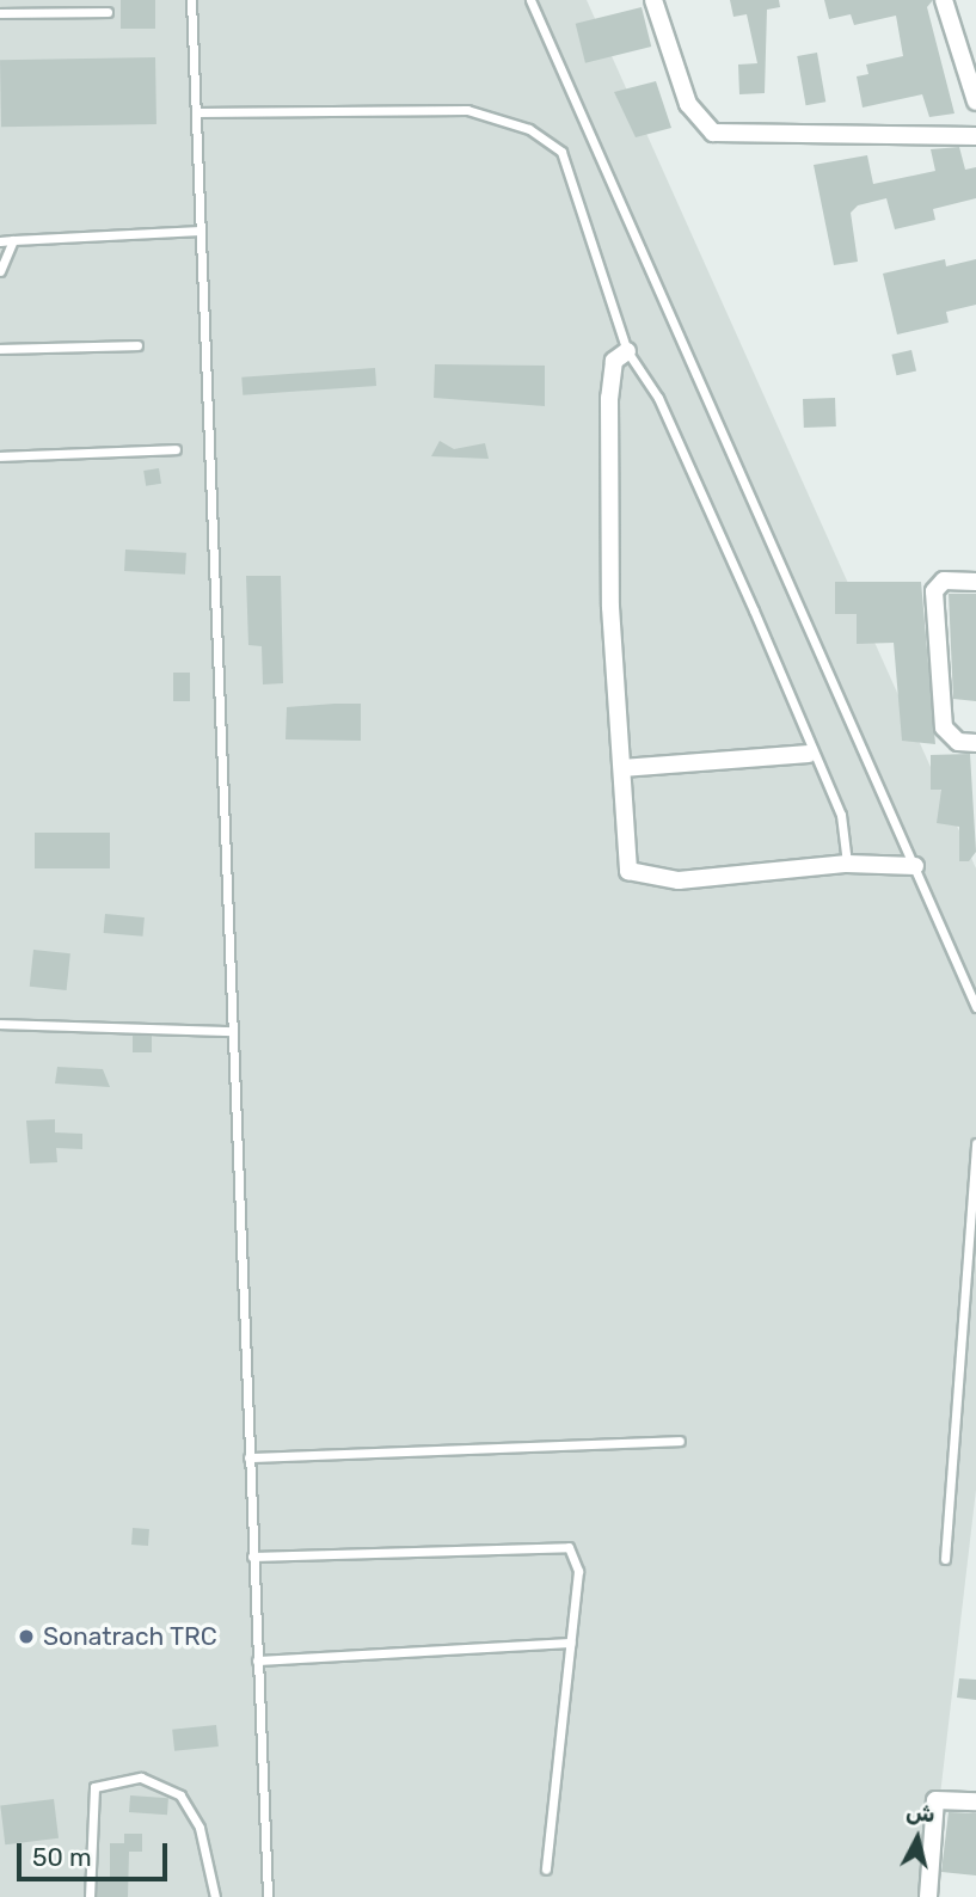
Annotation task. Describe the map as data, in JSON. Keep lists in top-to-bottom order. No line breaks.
{"places":["Sonatrach TRC"],"scale_bar":"50 m","north":"top"}
